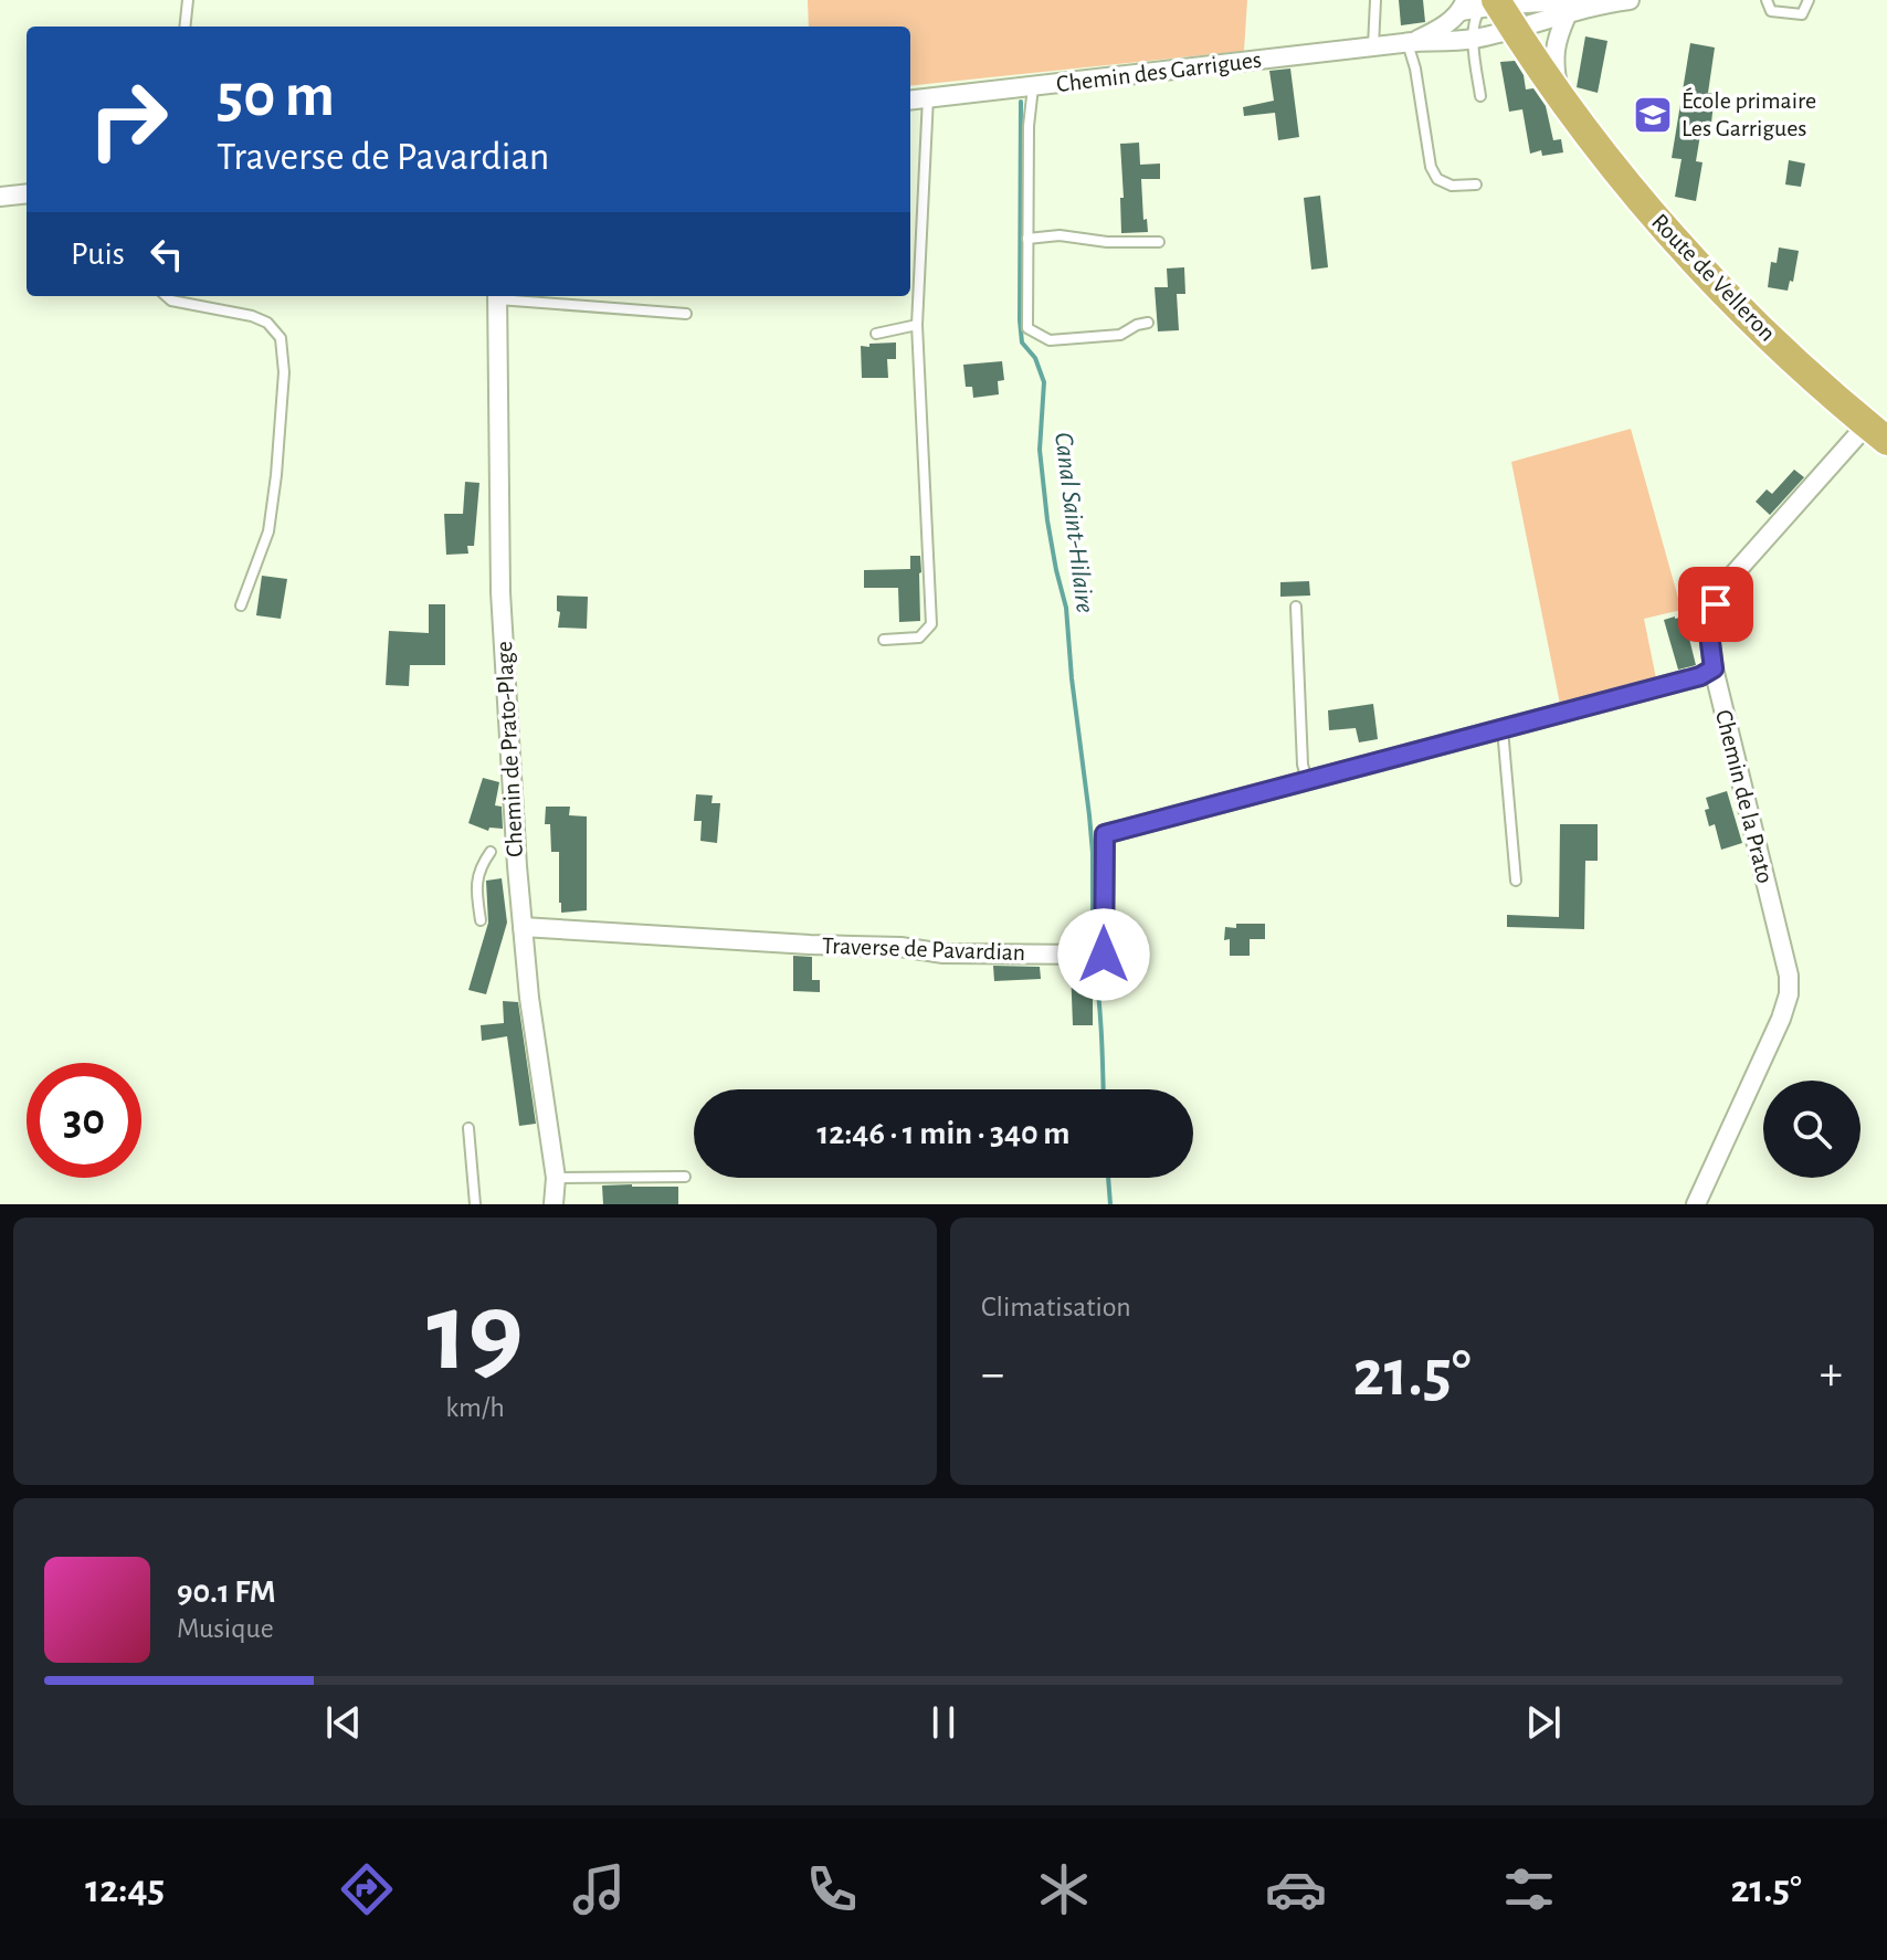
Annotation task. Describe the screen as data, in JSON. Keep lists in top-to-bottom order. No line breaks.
{"streets":{"main road":["Route de Velleron"],"street":["Chemin des Garrigues","Chemin de Prato-Plage","Chemin de la Prato","Traverse de Pavardian"]},"crossings":[["Chemin des Garrigues","Route de Velleron"],["Route de Velleron","Chemin de la Prato"],["Chemin de Prato-Plage","Traverse de Pavardian"],["Chemin de la Prato","Traverse de Pavardian"]],"water":["Canal Saint-Hilaire"],"places":{"school or university":["École primaire Les Garrigues"]},"page":{"turn":["50 m","Traverse de Pavardian"],"then":"Puis","limit":"30","trip":"12:46 · 1 min · 340 m","tile":[["19","km/h"],"Climatisation"],"heat":["−","21.5°","+"],"song":["90.1 FM","Musique"],"tabs":["12:45","21.5°"]}}
